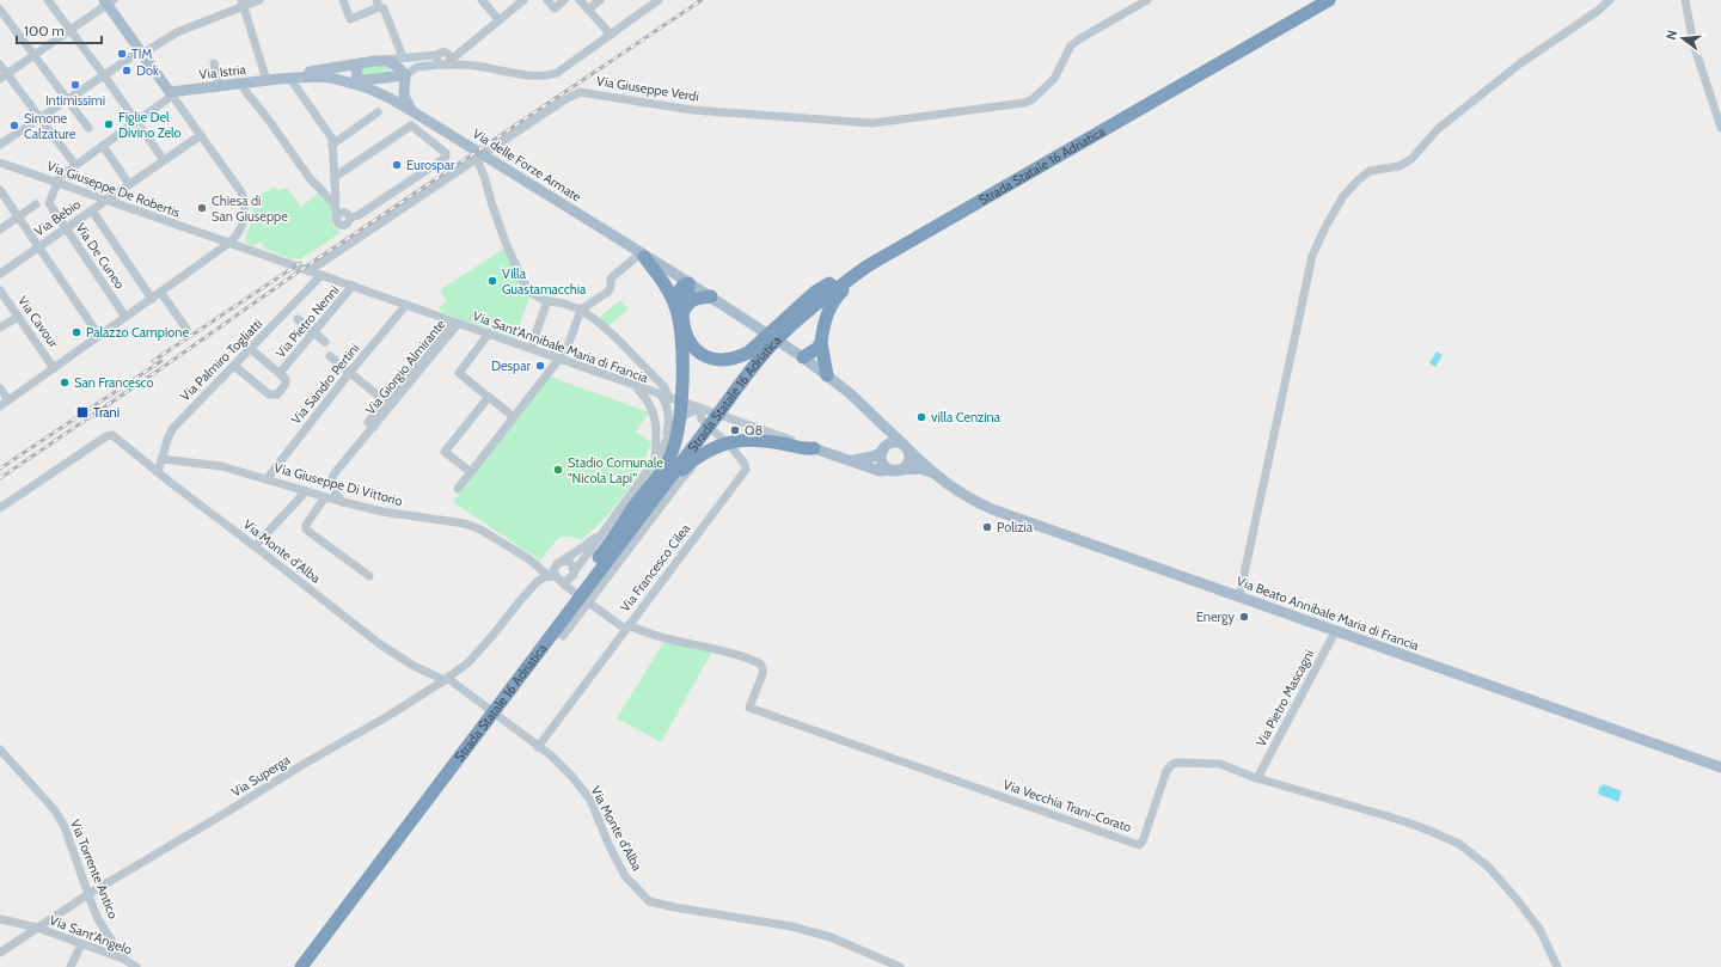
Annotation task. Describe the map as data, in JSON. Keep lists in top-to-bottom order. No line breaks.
{"streets":{"highway":["Strada Statale 16 Adriatica"],"main road":["Via Istria","Via delle Forze Armate","Via Beato Annibale Maria di Francia"],"street":["Via Giuseppe Verdi","Via Giuseppe De Robertis","Via Bebio","Via De Cuneo","Via Cavour","Via Pietro Nenni","Via Sant'Annibale Maria di Francia","Via Palmiro Togliatti","Via Giorgio Almirante","Via Sandro Pertini","Via Giuseppe Di Vittorio","Via Monte d'Alba","Via Francesco Cilea","Via Pietro Mascagni","Via Superga","Via Vecchia Trani-Corato","Via Torrente Antico","Via Sant'Angelo"]},"crossings":[["Via Istria","Via delle Forze Armate"],["Via Giuseppe Verdi","Via delle Forze Armate"],["Via Giuseppe Verdi","Via Sant'Annibale Maria di Francia"],["Via delle Forze Armate","Via Beato Annibale Maria di Francia"],["Via Giuseppe De Robertis","Via Bebio"],["Via Giuseppe De Robertis","Via De Cuneo"],["Via Giuseppe De Robertis","Via Sant'Annibale Maria di Francia"],["Via Bebio","Via De Cuneo"],["Via Pietro Nenni","Via Sant'Annibale Maria di Francia"],["Via Sant'Annibale Maria di Francia","Via Palmiro Togliatti"],["Via Sant'Annibale Maria di Francia","Via Giorgio Almirante"],["Via Sant'Annibale Maria di Francia","Via Sandro Pertini"],["Via Sant'Annibale Maria di Francia","Via Francesco Cilea"],["Via Sant'Annibale Maria di Francia","Via Beato Annibale Maria di Francia"],["Via Sant'Annibale Maria di Francia","Via Superga"],["Via Palmiro Togliatti","Via Giuseppe Di Vittorio"],["Via Palmiro Togliatti","Via Monte d'Alba"],["Via Giorgio Almirante","Via Giuseppe Di Vittorio"],["Via Sandro Pertini","Via Giuseppe Di Vittorio"],["Via Giuseppe Di Vittorio","Via Superga"],["Via Monte d'Alba","Via Francesco Cilea"],["Via Monte d'Alba","Via Superga"],["Via Francesco Cilea","Via Superga"],["Via Francesco Cilea","Via Vecchia Trani-Corato"],["Via Beato Annibale Maria di Francia","Via Pietro Mascagni"],["Via Pietro Mascagni","Via Vecchia Trani-Corato"],["Via Superga","Via Torrente Antico"],["Via Superga","Via Sant'Angelo"],["Via Torrente Antico","Via Sant'Angelo"]],"places":{"other":["TIM","Dok","Intimissimi","Figlie Del Divino Zelo","Simone Calzature","Eurospar","Chiesa di San Giuseppe","Villa Guastamacchia","Palazzo Campione","Despar","San Francesco","villa Cenzina","Q8","Stadio Comunale \"Nicola Lapi\"","Polizia","Energy"],"transit":["Trani"]},"scale_bar":"100 m","north":"left"}
